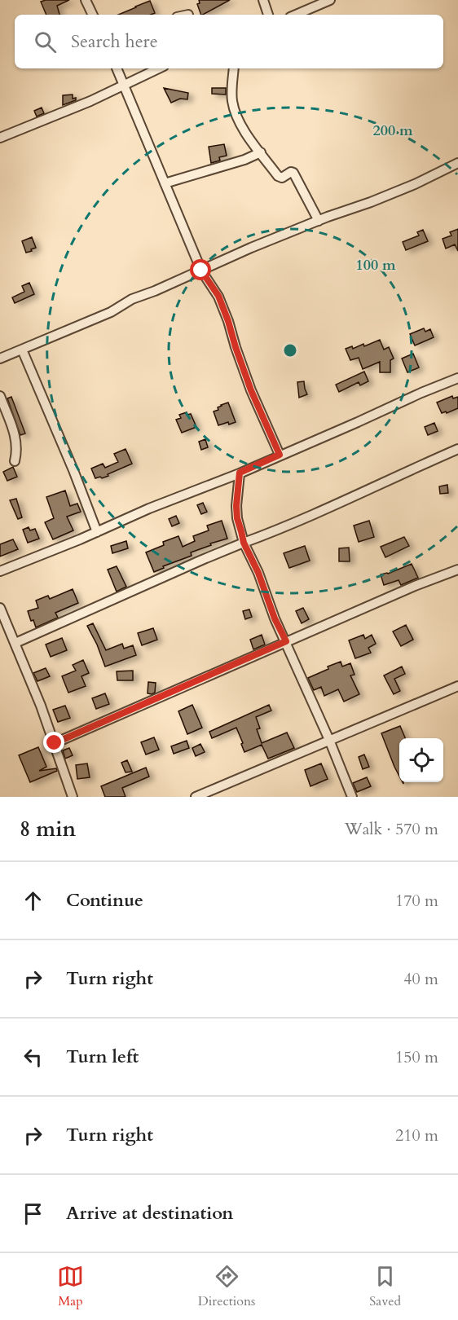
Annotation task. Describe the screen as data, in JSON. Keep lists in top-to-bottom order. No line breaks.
{"page":{"search":"Search here","heading":["8 min","Walk · 570 m"],"list":[["Continue","170 m"],["Turn right","40 m"],["Turn left","150 m"],["Turn right","210 m"],"Arrive at destination"],"nav":["Map","Directions","Saved"]},"rings":["200 m","100 m"]}
